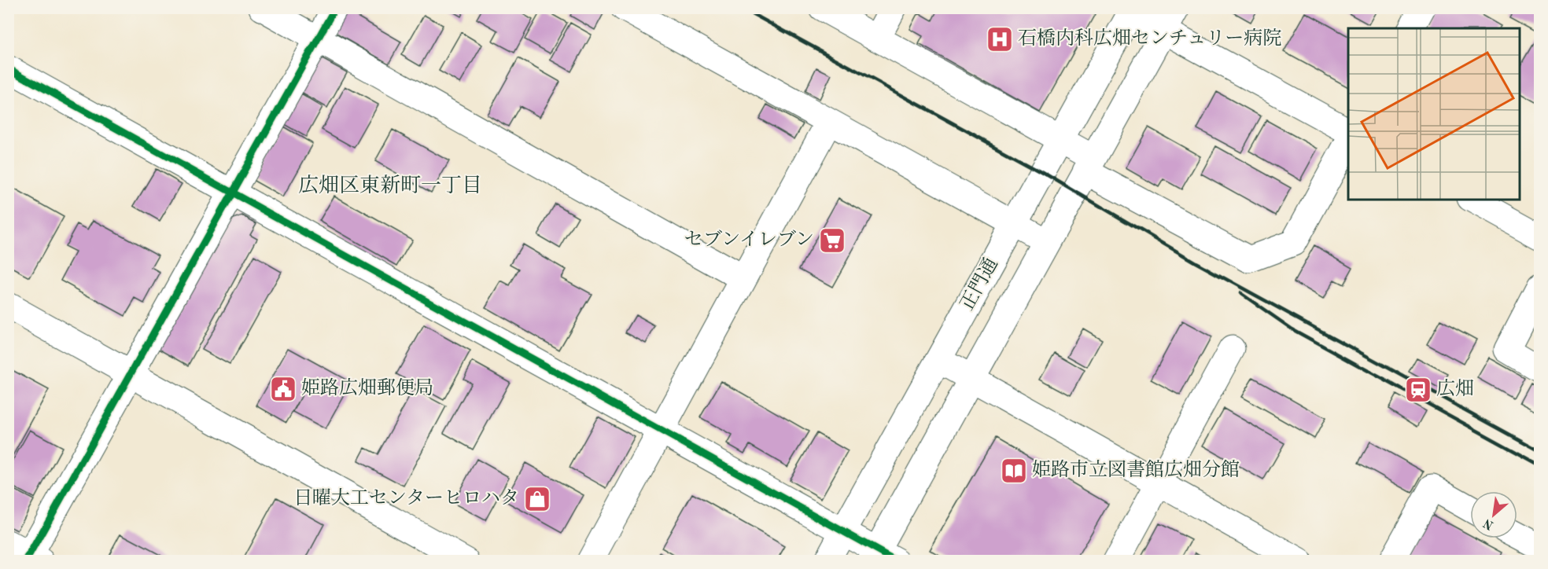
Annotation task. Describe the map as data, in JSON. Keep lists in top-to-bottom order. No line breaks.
{"streets":{"street":["正門通"]},"districts":["広畑区東新町一丁目"],"places":{"hospital":["石橋内科広畑センチュリー病院"],"supermarket":["セブンイレブン"],"public building":["姫路広畑郵便局"],"station":["広畑"],"library":["姫路市立図書館広畑分館"],"shop":["日曜大工センターヒロハタ"]},"north":"bottom left"}
